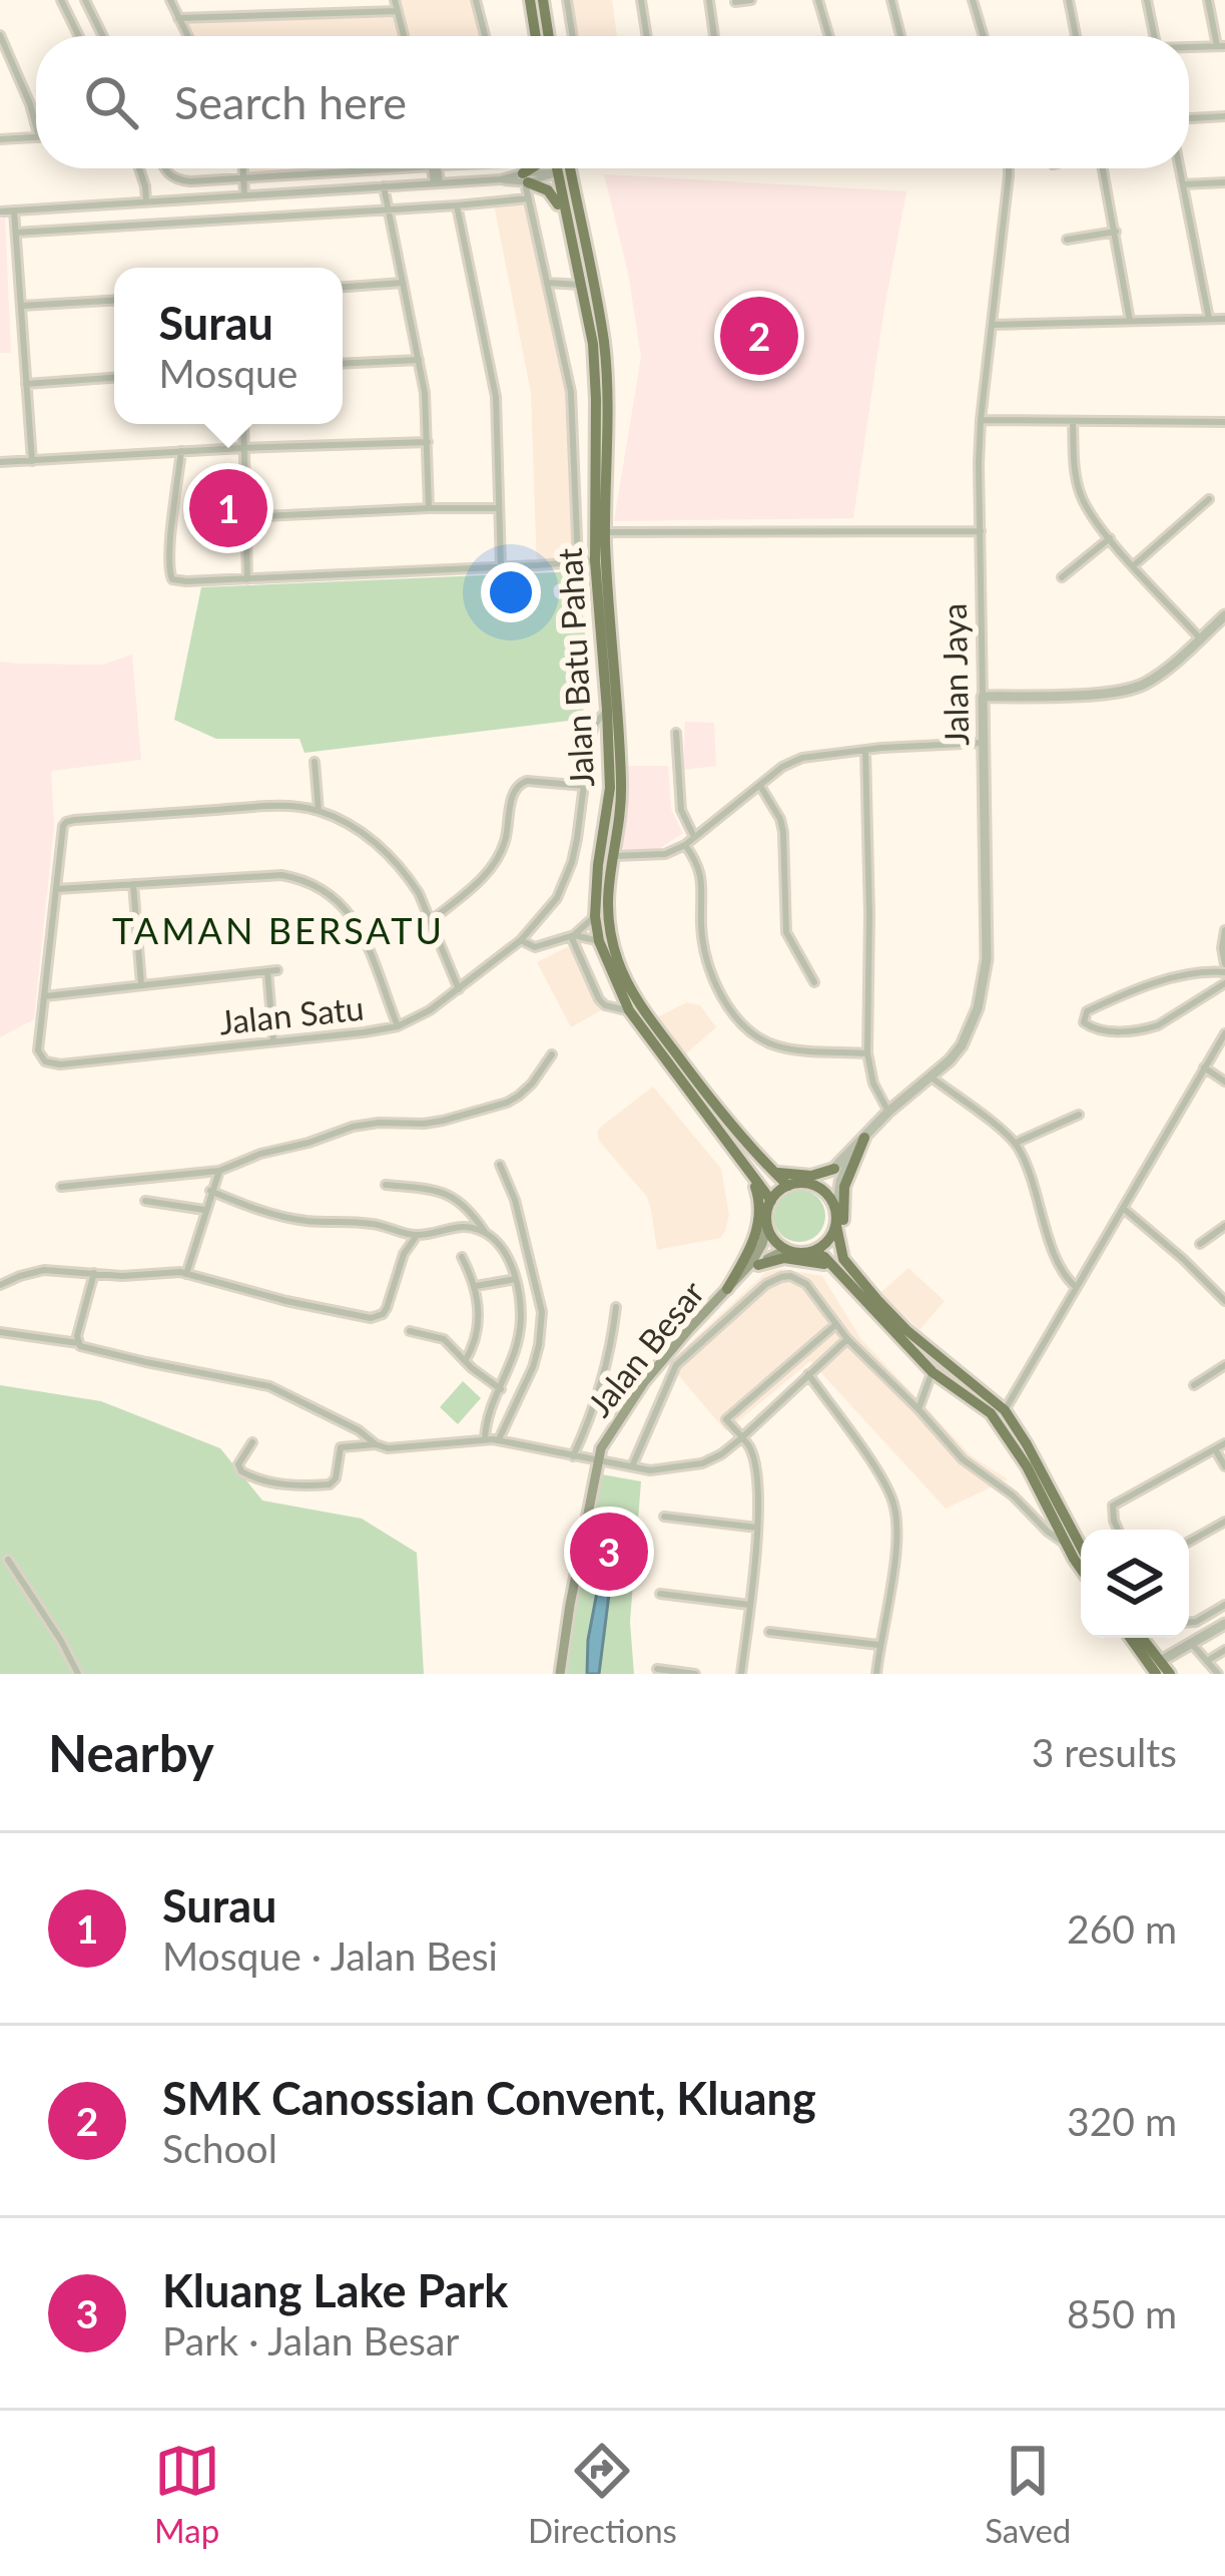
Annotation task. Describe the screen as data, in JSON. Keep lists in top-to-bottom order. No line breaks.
{"streets":{"highway":["Jalan Batu Pahat"],"main road":["Jalan Besar"],"street":["Jalan Jaya","Jalan Satu"]},"crossings":[["Jalan Batu Pahat","Jalan Jaya"],["Jalan Batu Pahat","Jalan Satu"],["Jalan Batu Pahat","Jalan Besar"],["Jalan Jaya","Jalan Besar"]],"districts":["TAMAN BERSATU"],"page":{"search":"Search here","popup":["Surau","Mosque"],"pins":["2","1","3"],"heading":["Nearby","3 results"],"list":[{"mark":"1","name":"Surau","note":"Mosque · Jalan Besi","value":"260 m"},{"mark":"2","name":"SMK Canossian Convent, Kluang","note":"School","value":"320 m"},{"mark":"3","name":"Kluang Lake Park","note":"Park · Jalan Besar","value":"850 m"}],"nav":["Map","Directions","Saved"]}}
